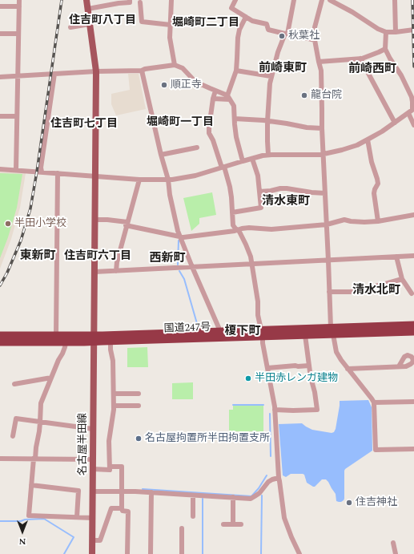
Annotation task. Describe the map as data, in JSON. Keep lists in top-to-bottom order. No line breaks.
{"streets":{"highway":["国道247号"],"main road":["名古屋半田線"]},"crossings":[["国道247号","名古屋半田線"]],"districts":["住吉町八丁目","堀崎町二丁目","前崎東町","前崎西町","堀崎町一丁目","住吉町七丁目","清水東町","東新町","住吉町六丁目","西新町","清水北町","榎下町"],"places":["秋葉社","順正寺","龍台院","半田小学校","半田赤レンガ建物","名古屋拘置所半田拘置支所","住吉神社"],"north":"bottom"}
